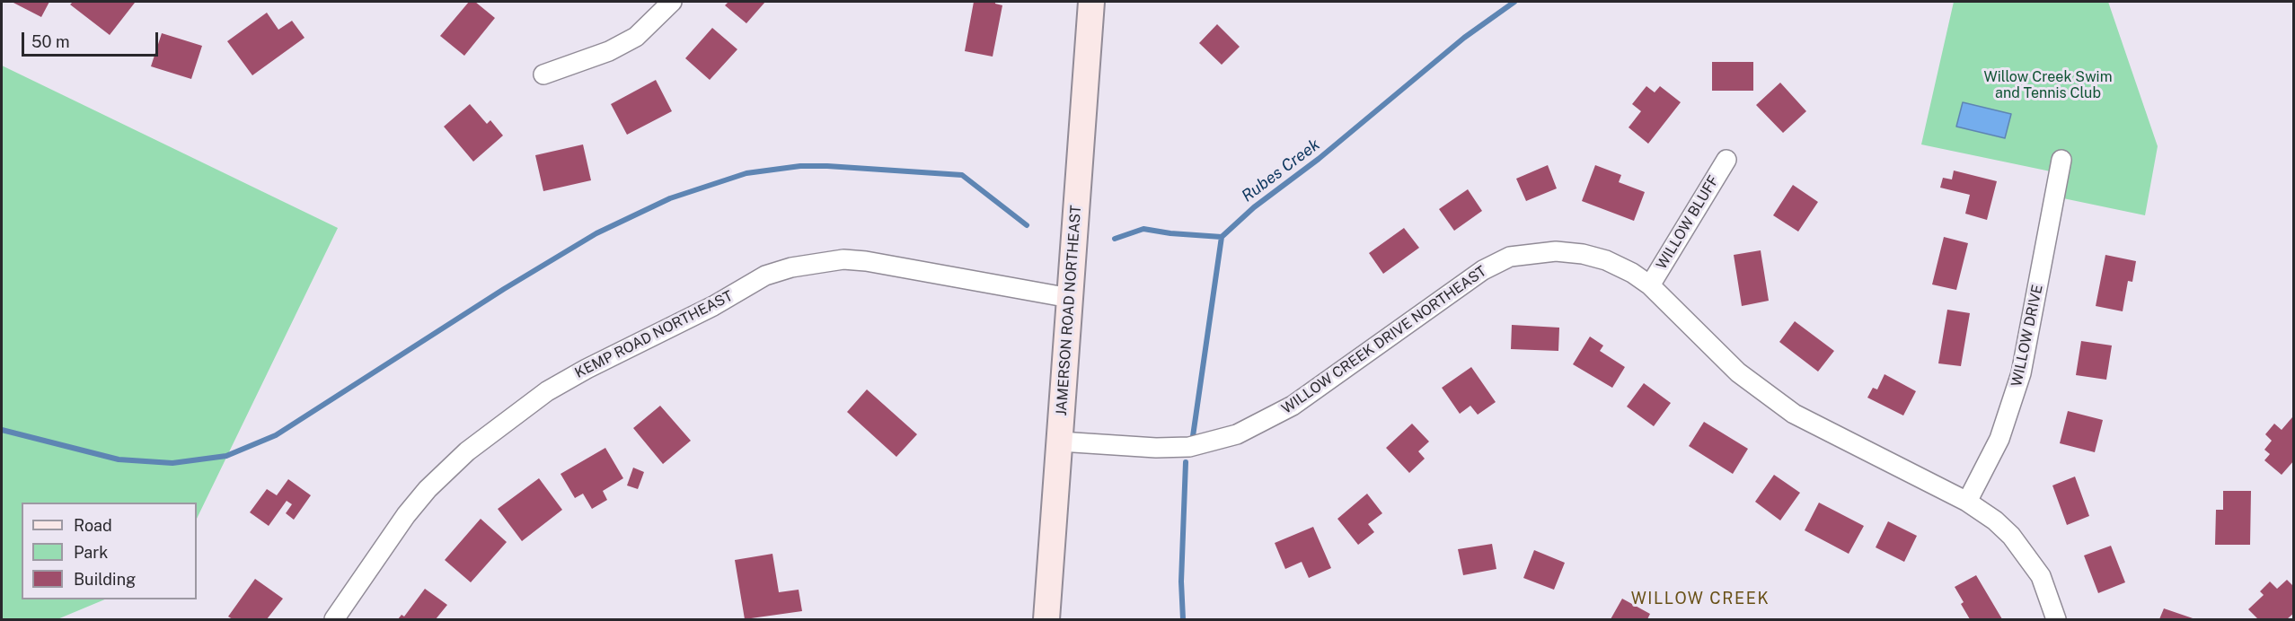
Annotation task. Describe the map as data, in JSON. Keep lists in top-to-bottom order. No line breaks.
{"streets":{"street":["WILLOW BLUFF","JAMERSON ROAD NORTHEAST","KEMP ROAD NORTHEAST","WILLOW DRIVE","WILLOW CREEK DRIVE NORTHEAST"]},"crossings":[["WILLOW BLUFF","WILLOW CREEK DRIVE NORTHEAST"],["JAMERSON ROAD NORTHEAST","KEMP ROAD NORTHEAST"],["JAMERSON ROAD NORTHEAST","WILLOW CREEK DRIVE NORTHEAST"],["WILLOW DRIVE","WILLOW CREEK DRIVE NORTHEAST"]],"districts":["WILLOW CREEK"],"water":["Rubes Creek"],"parks":["Willow Creek Swim and Tennis Club"],"legend":["Road","Park","Building"],"scale_bar":"50 m"}
